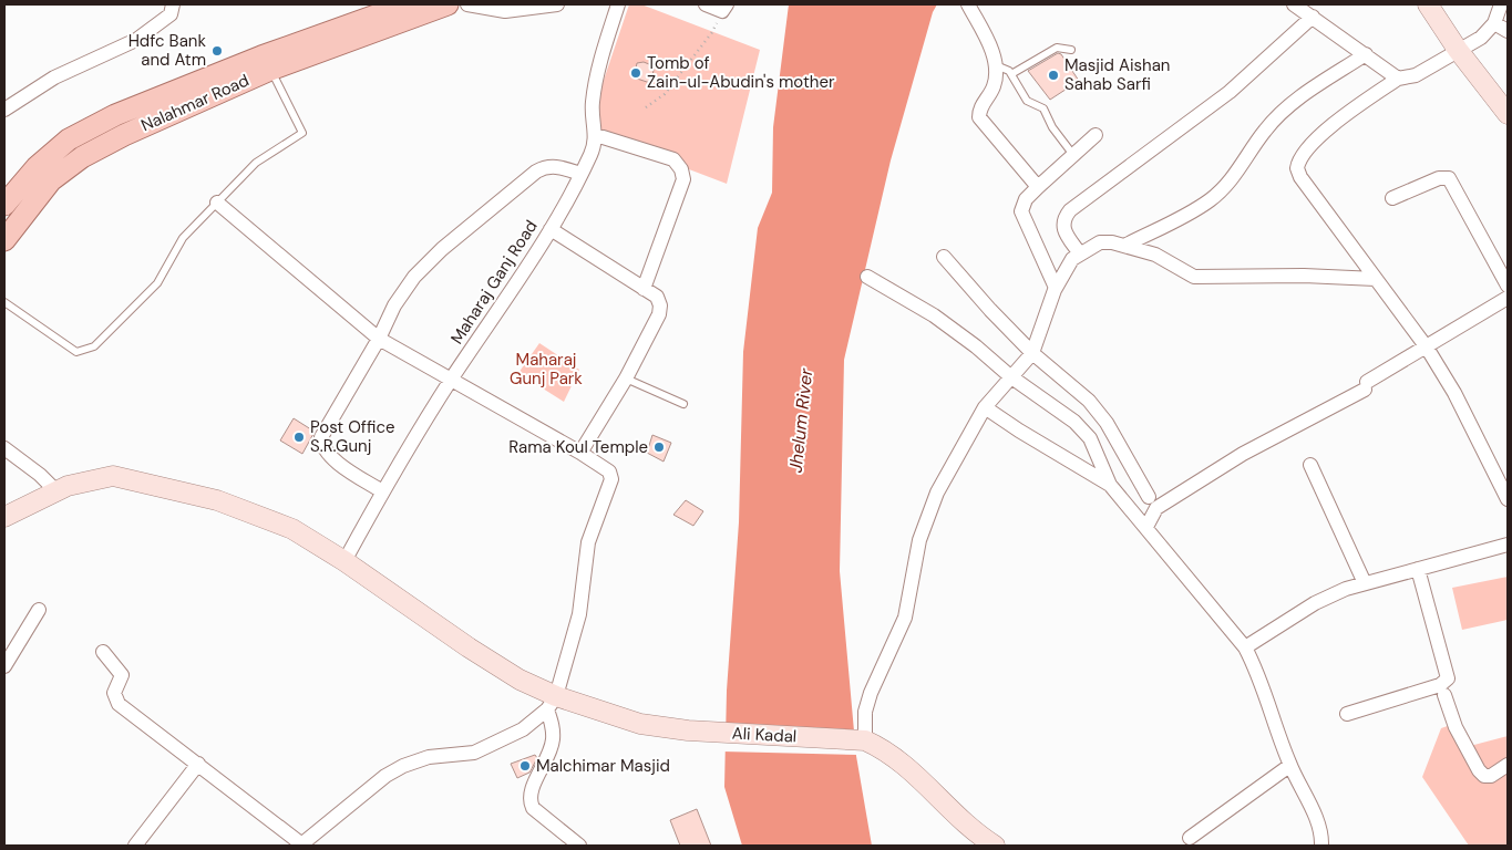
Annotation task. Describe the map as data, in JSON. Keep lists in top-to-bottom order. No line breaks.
{"streets":{"main road":["Nalahmar Road"],"street":["Maharaj Ganj Road","Ali Kadal"]},"crossings":[["Maharaj Ganj Road","Ali Kadal"]],"water":["Jhelum River"],"parks":["Maharaj Gunj Park"],"places":["Hdfc Bank and Atm","Tomb of Zain-ul-Abudin's mother","Masjid Aishan Sahab Sarfi","Post Office S.R.Gunj","Rama Koul Temple","Malchimar Masjid"]}
